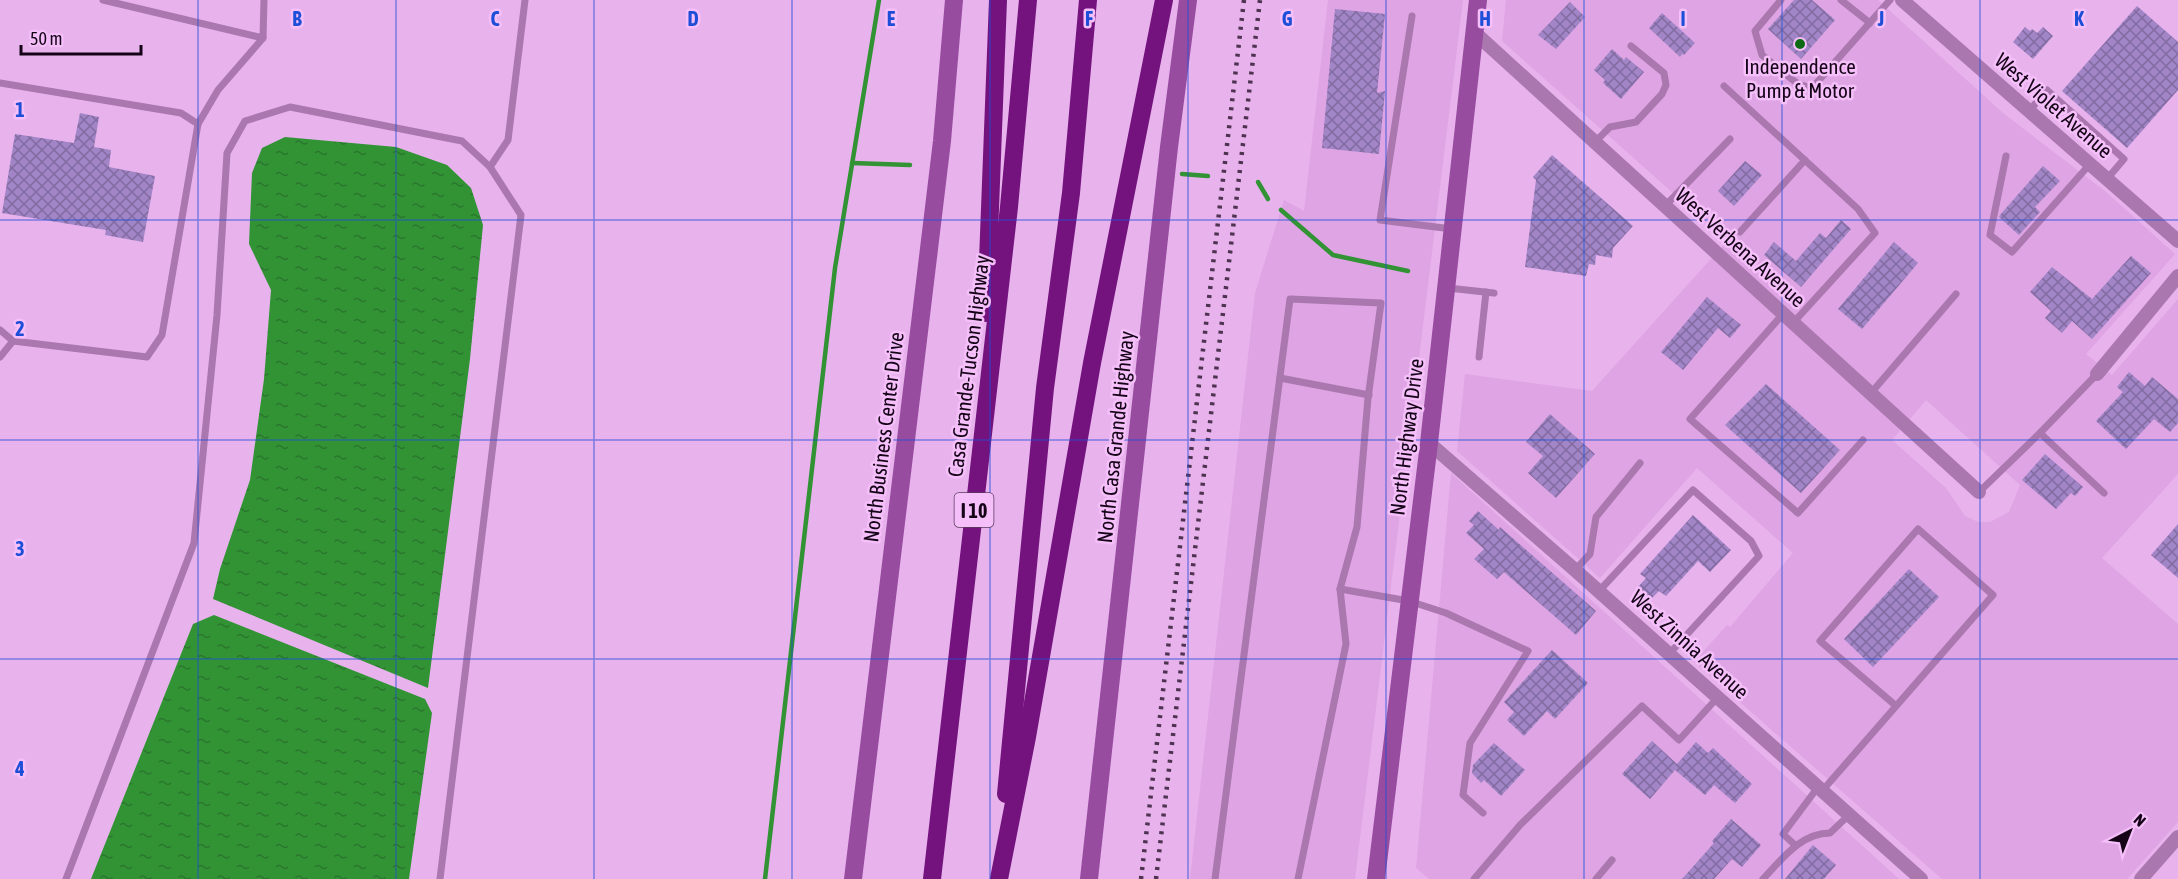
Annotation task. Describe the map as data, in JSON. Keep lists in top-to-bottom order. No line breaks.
{"streets":{"highway":["Casa Grande-Tucson Highway","I 10"],"main road":["North Business Center Drive","North Casa Grande Highway","North Highway Drive"],"street":["West Violet Avenue","West Verbena Avenue","West Zinnia Avenue"]},"crossings":[["West Verbena Avenue","North Highway Drive"],["North Highway Drive","West Zinnia Avenue"]],"places":["Independence Pump & Motor"],"scale_bar":"50 m","north":"top right","grid":{"columns":["B","C","D","E","F","G","H","I","J","K"],"rows":["1","2","3","4"]}}
